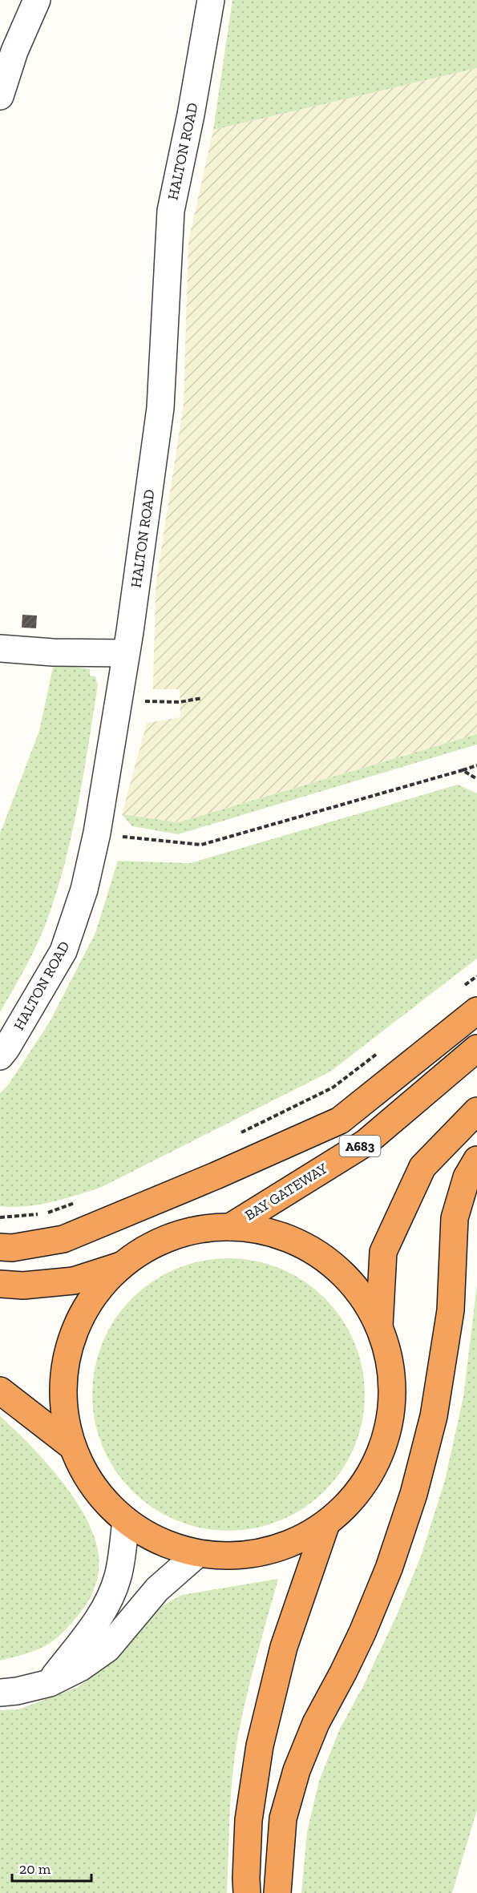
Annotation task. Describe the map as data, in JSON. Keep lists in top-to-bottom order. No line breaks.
{"streets":{"highway":["A683","BAY GATEWAY"],"street":["HALTON ROAD"]},"scale_bar":"20 m"}
